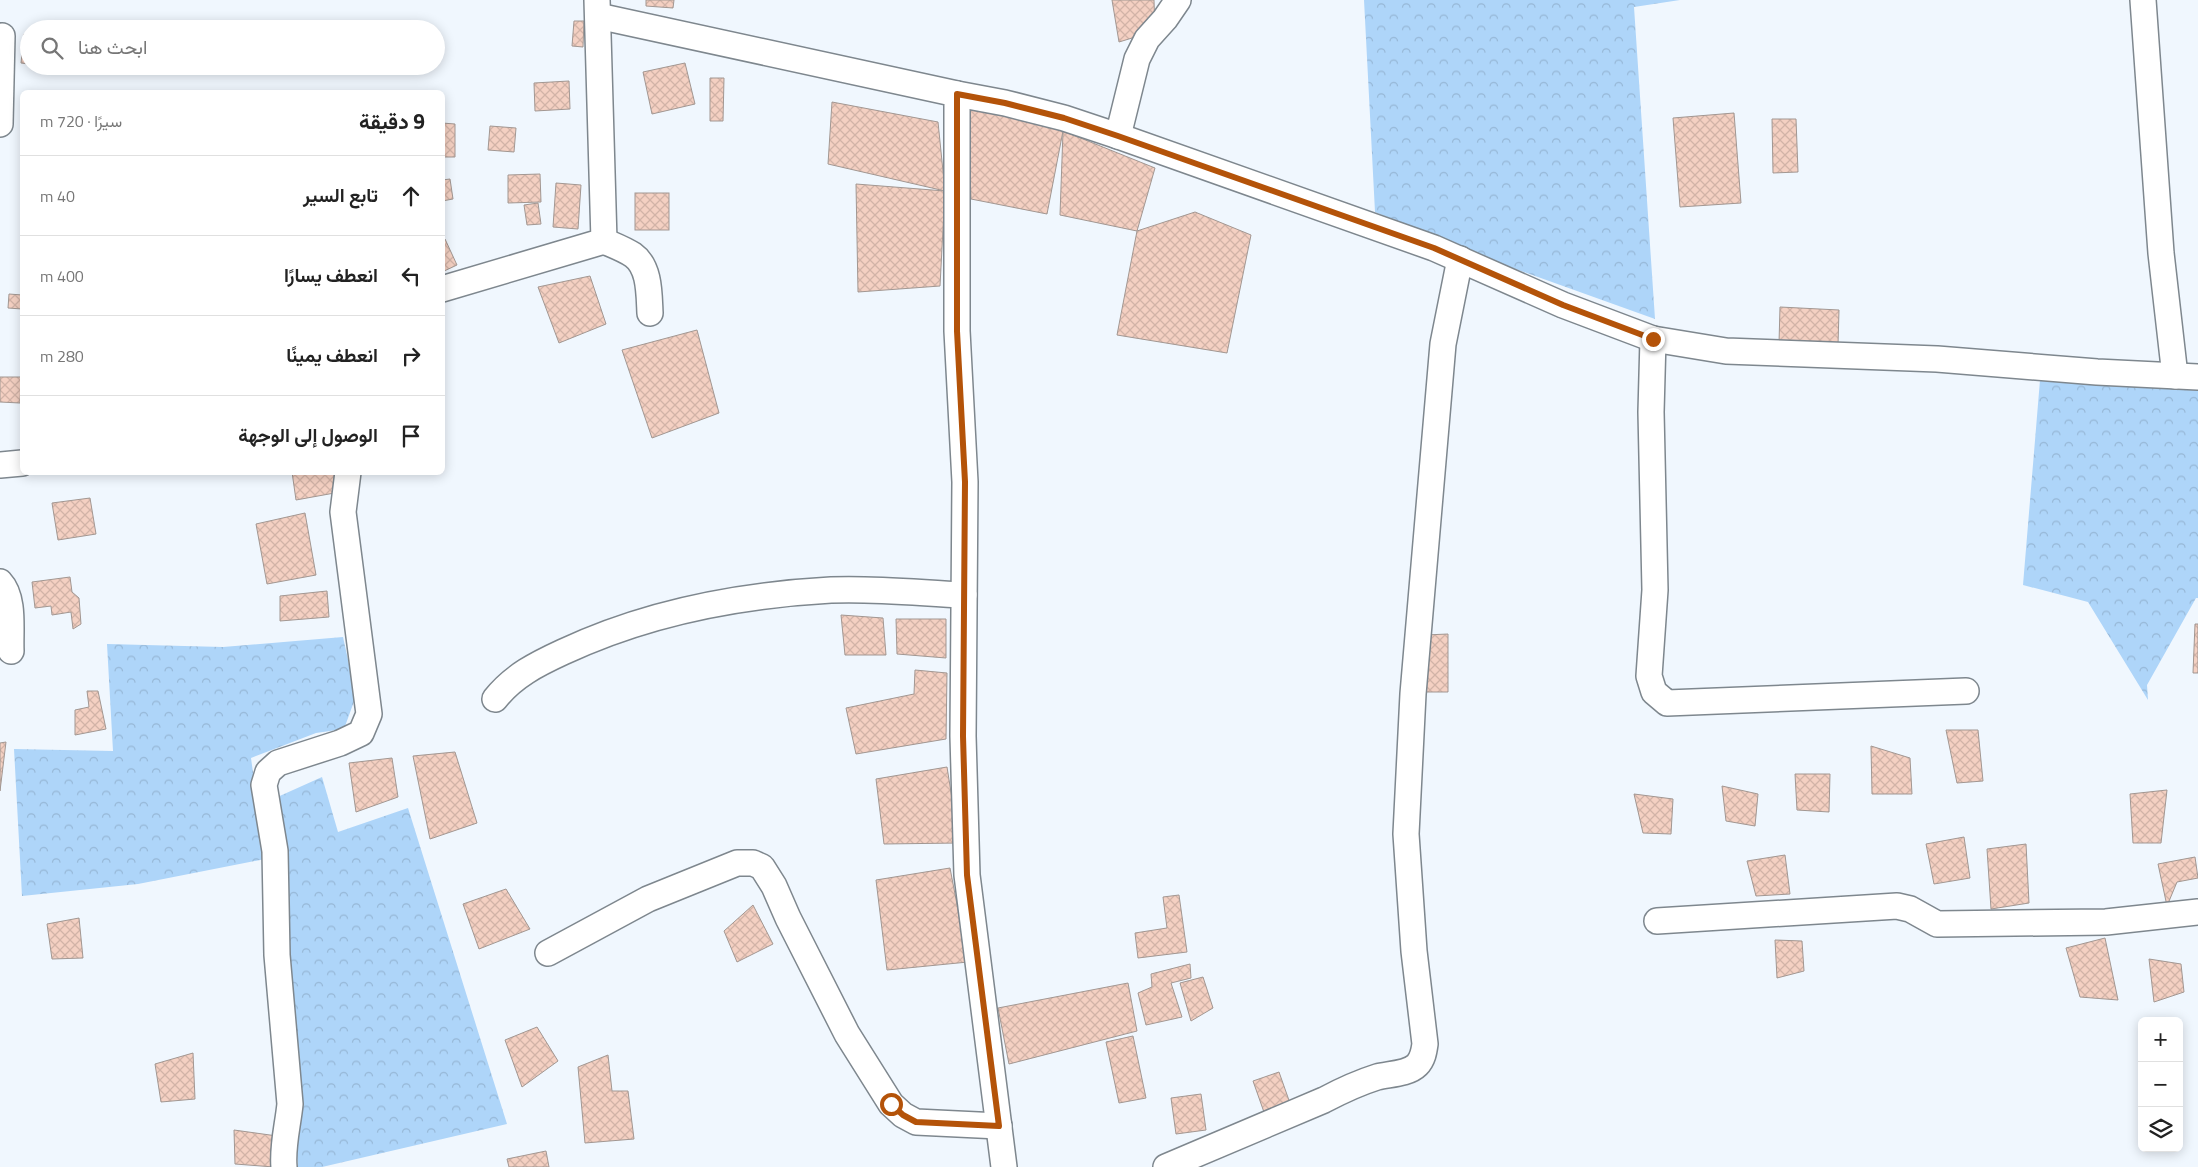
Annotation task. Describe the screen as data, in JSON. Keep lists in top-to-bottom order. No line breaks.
{"page":{"search":"ابحث هنا","heading":["9 دقيقة","سيرًا · 720 m"],"list":[["تابع السير","40 m"],["انعطف يسارًا","400 m"],["انعطف يمينًا","280 m"],"الوصول إلى الوجهة"],"map_buttons":["+","−"]}}
